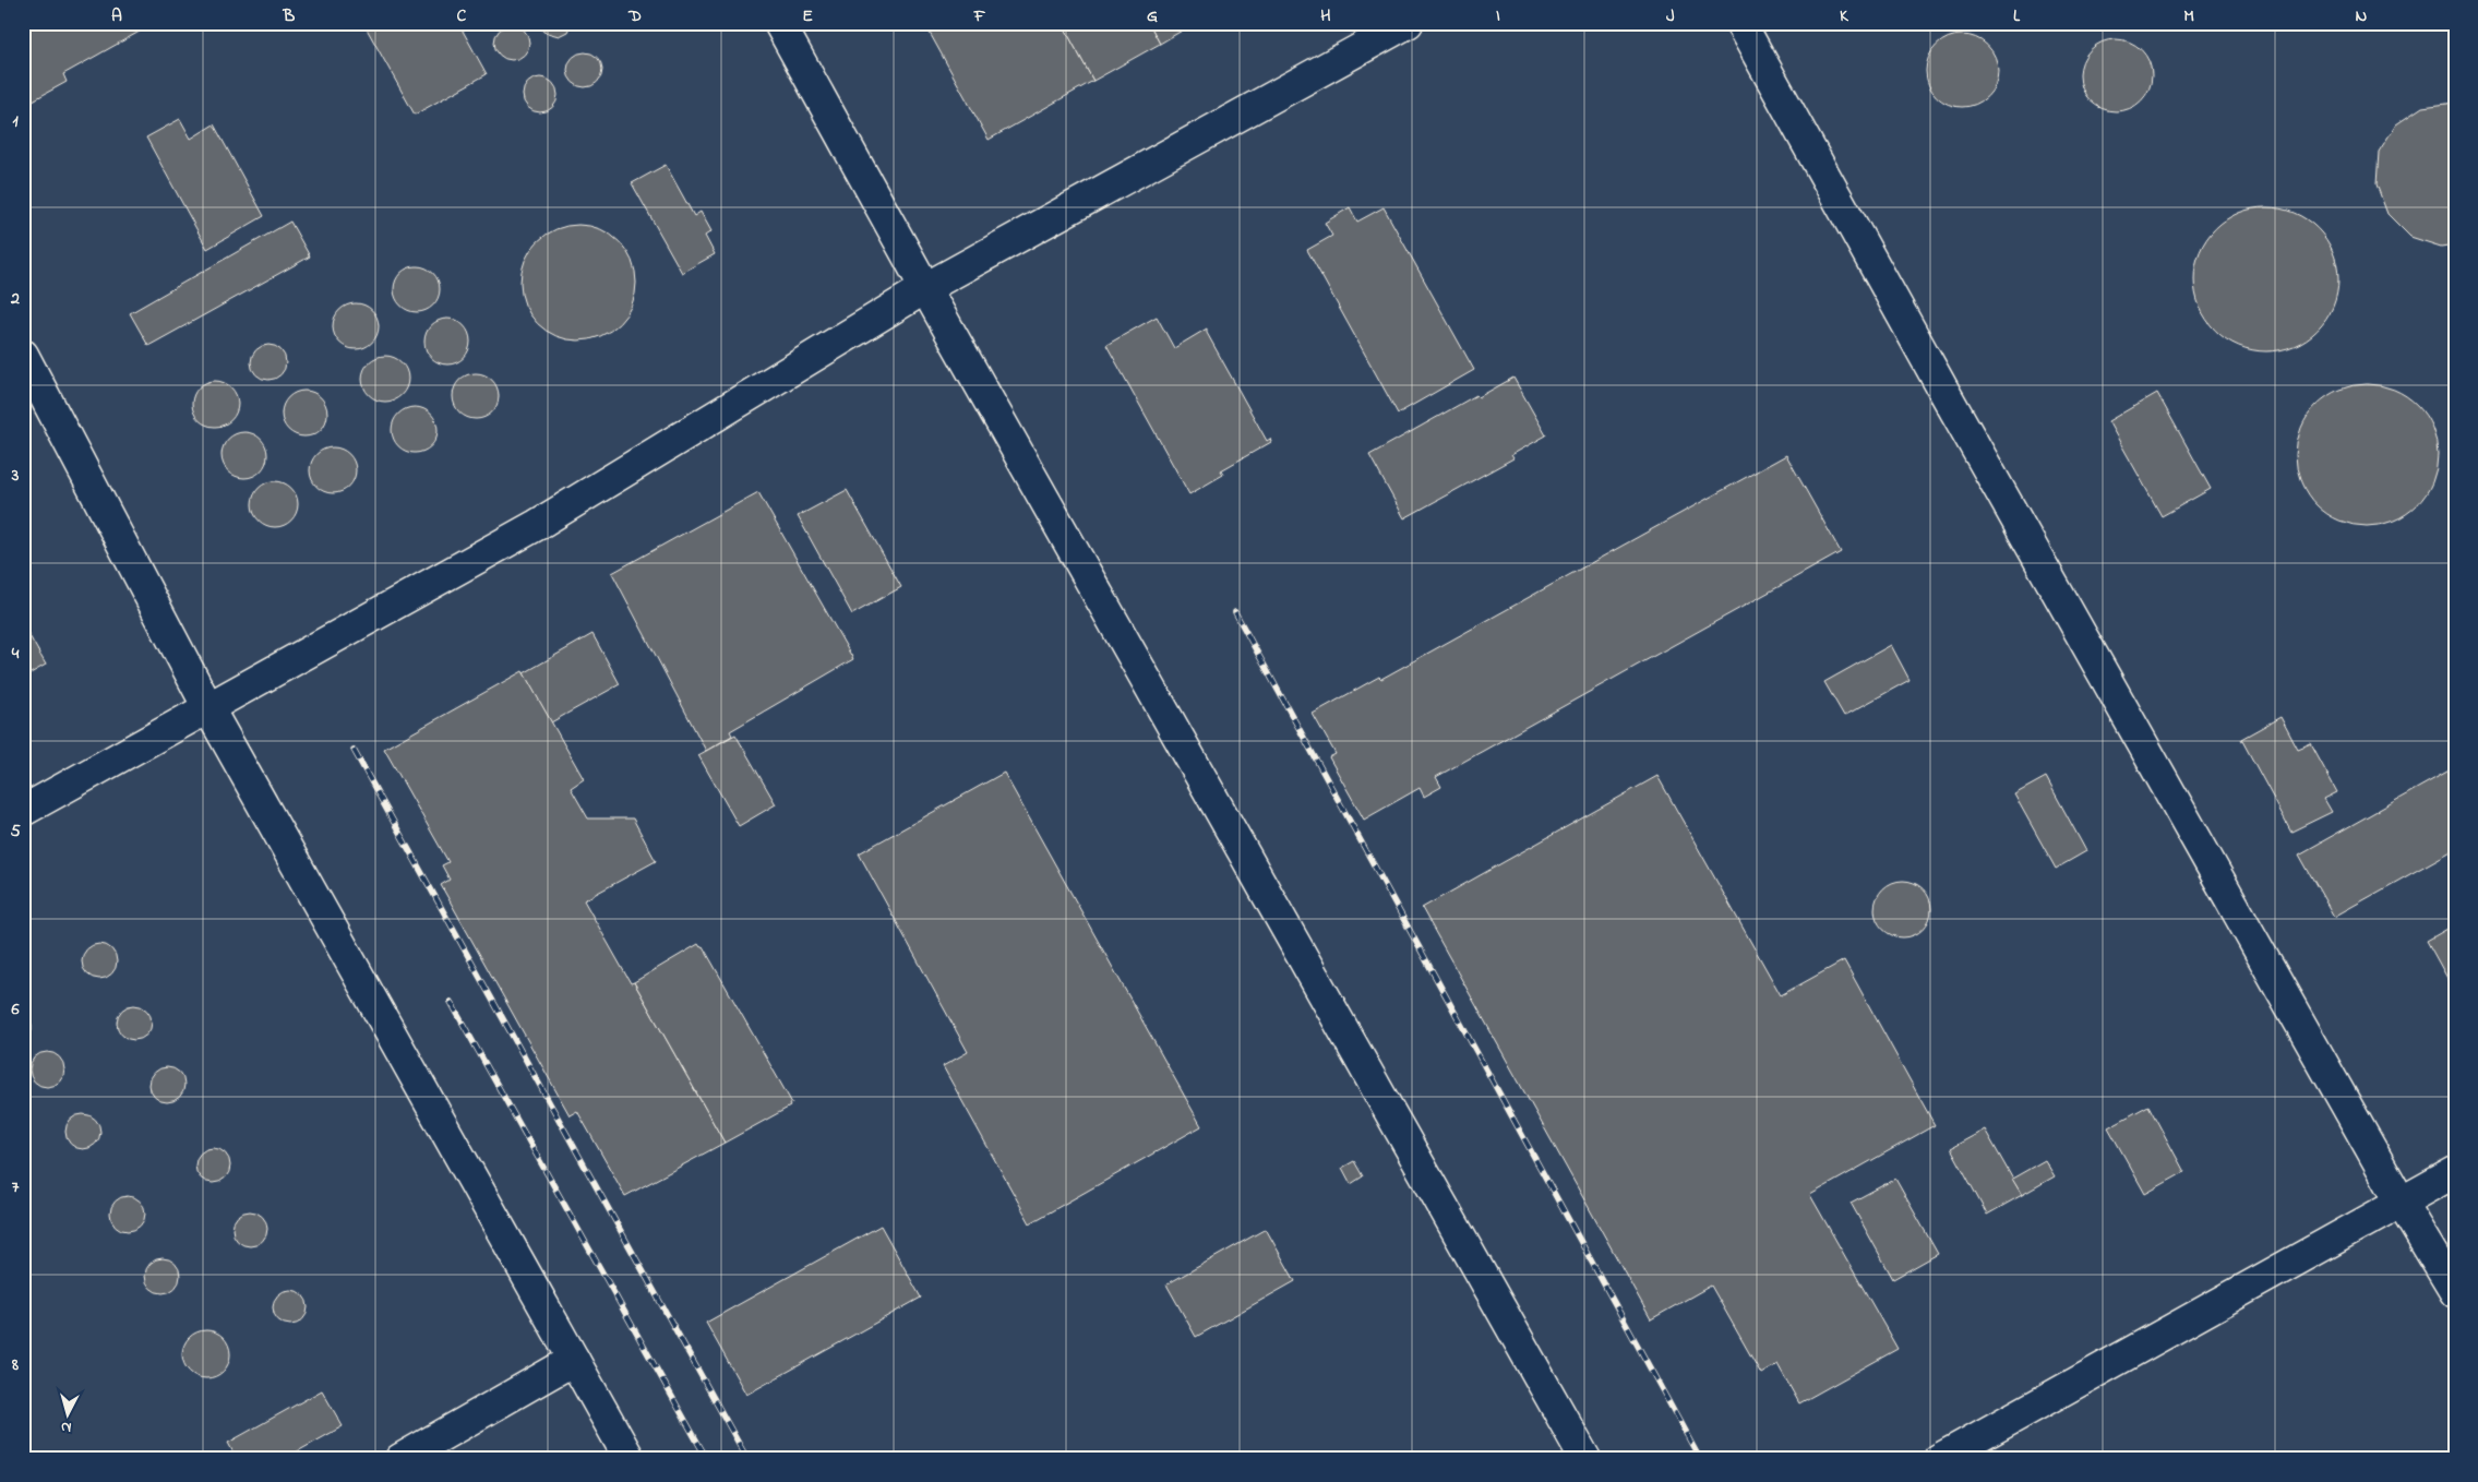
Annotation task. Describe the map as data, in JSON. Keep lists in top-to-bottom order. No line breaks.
{"north":"bottom","grid":{"columns":["A","B","C","D","E","F","G","H","I","J","K","L","M","N"],"rows":["1","2","3","4","5","6","7","8"]}}
